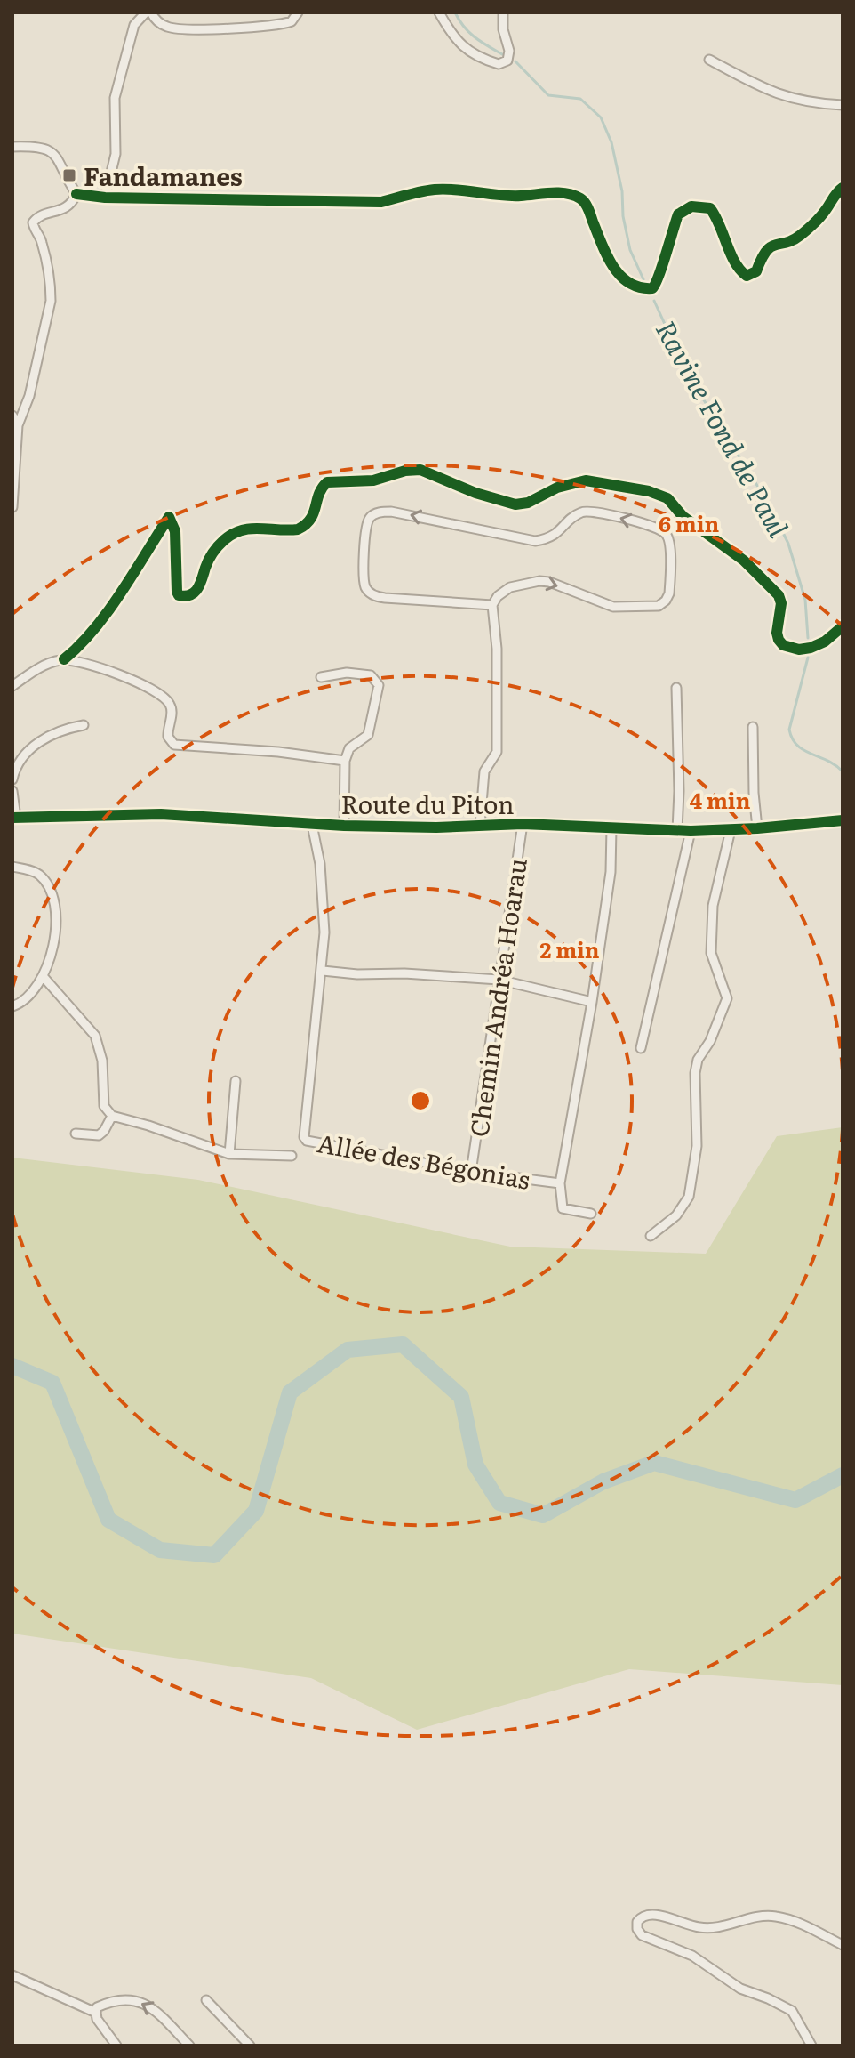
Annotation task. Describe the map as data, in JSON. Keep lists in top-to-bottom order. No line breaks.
{"streets":{"street":["Route du Piton","Chemin Andréa Hoarau","Allée des Bégonias"]},"crossings":[["Route du Piton","Chemin Andréa Hoarau"],["Route du Piton","Allée des Bégonias"],["Chemin Andréa Hoarau","Allée des Bégonias"]],"water":["Ravine Fond de Paul"],"places":{"transit":["Fandamanes"]},"rings":["6 min","4 min","2 min"]}
